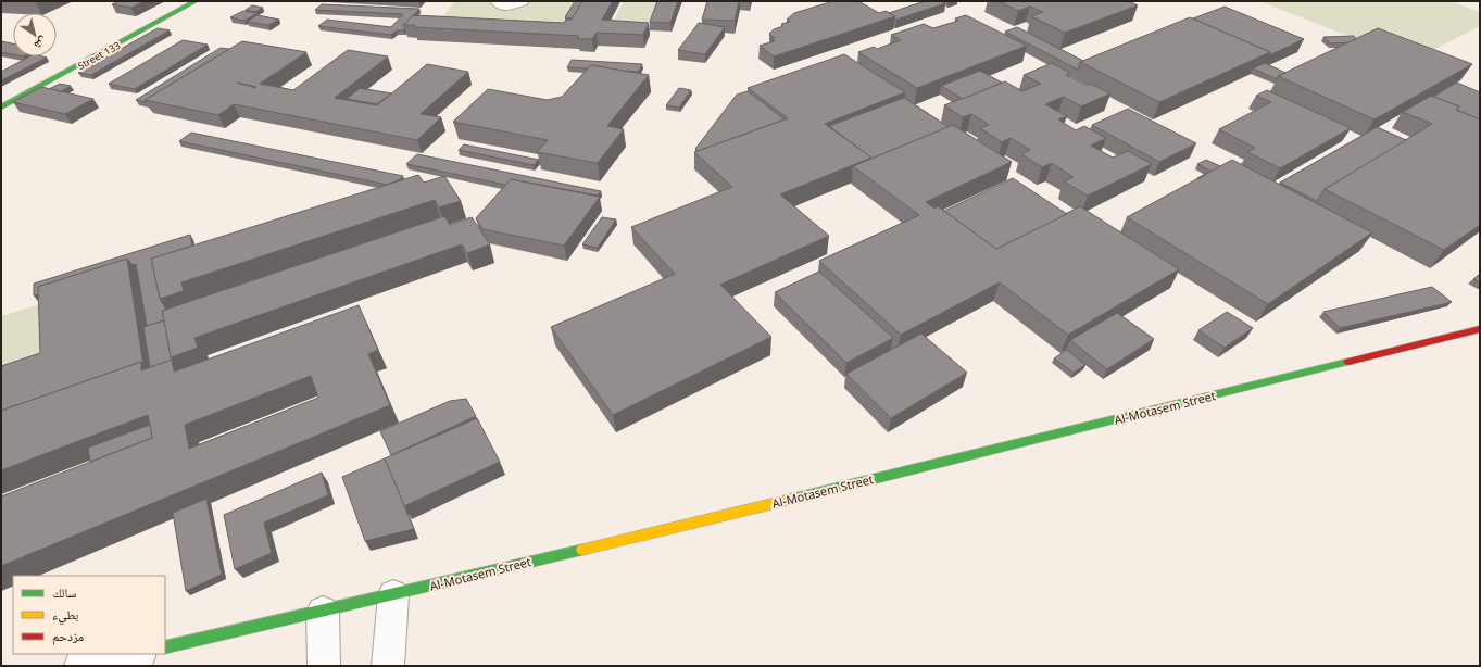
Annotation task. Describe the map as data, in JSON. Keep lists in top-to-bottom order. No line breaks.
{"streets":{"street":["Street 133","Al-Motasem Street"]},"legend":["سالك","بطيء","مزدحم"],"north":"bottom right"}
